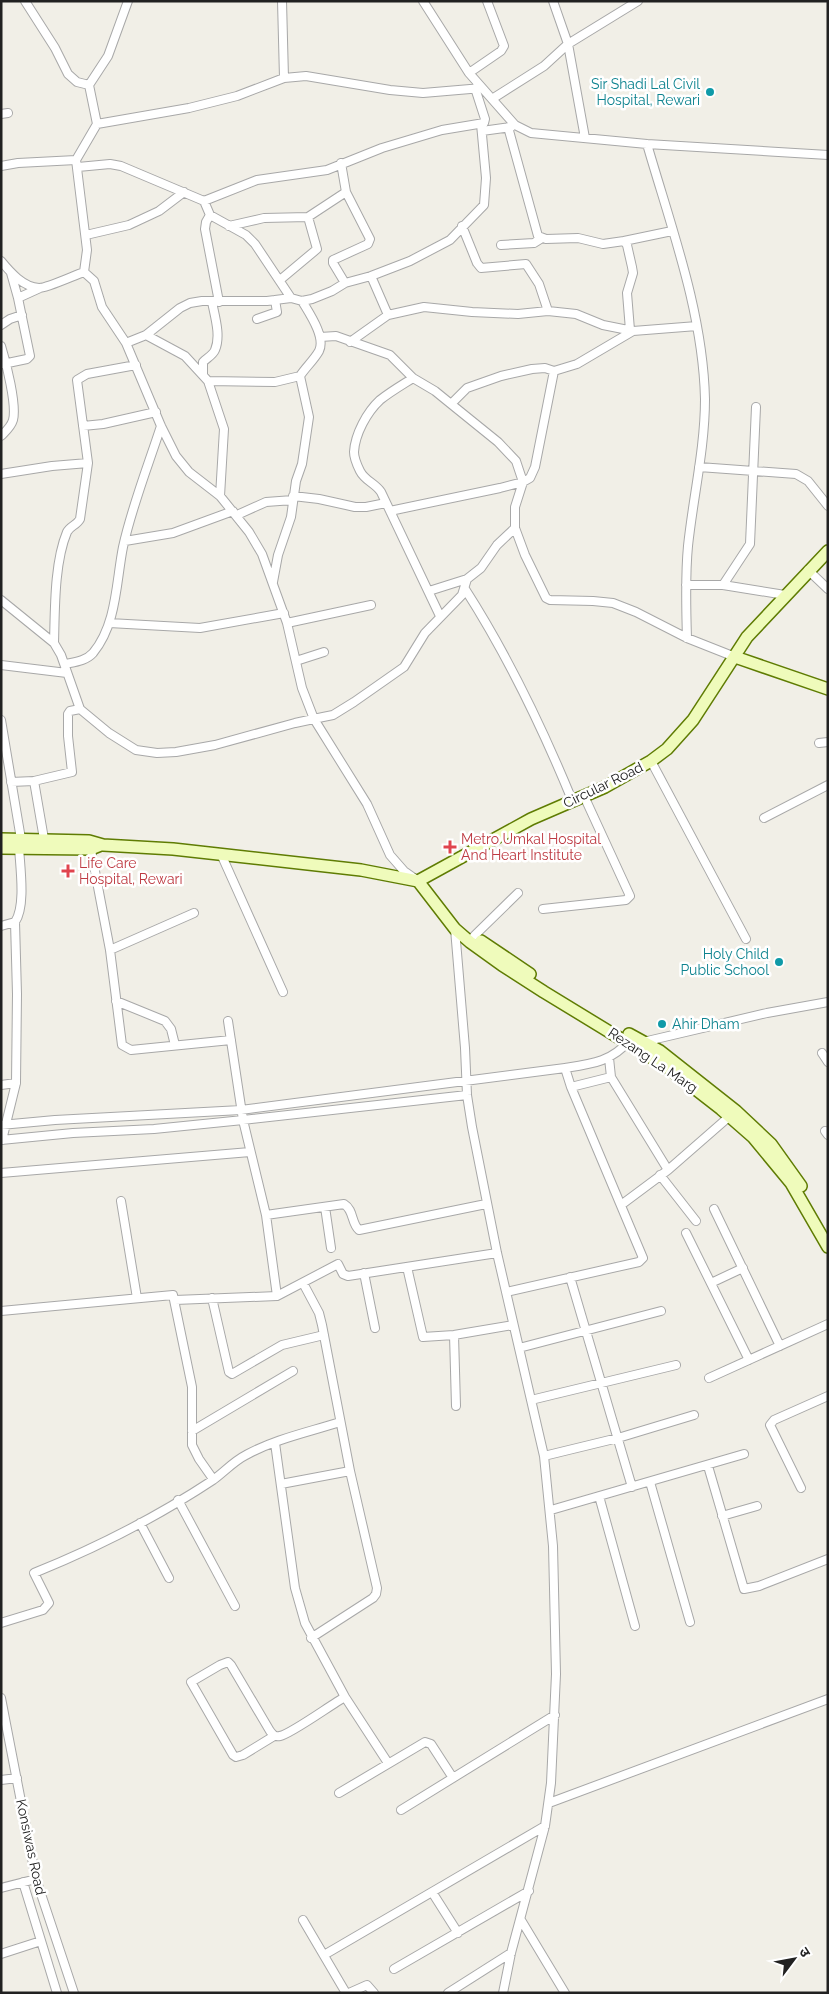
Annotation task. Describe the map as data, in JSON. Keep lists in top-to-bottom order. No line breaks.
{"streets":{"main road":["Circular Road","Rezang La Marg"],"street":["Konsiwas Road"]},"crossings":[["Circular Road","Rezang La Marg"]],"places":{"other":["Sir Shadi Lal Civil Hospital, Rewari","Holy Child Public School","Ahir Dham"],"health":["Metro Umkal Hospital And Heart Institute","Life Care Hospital, Rewari"]},"north":"top right"}
